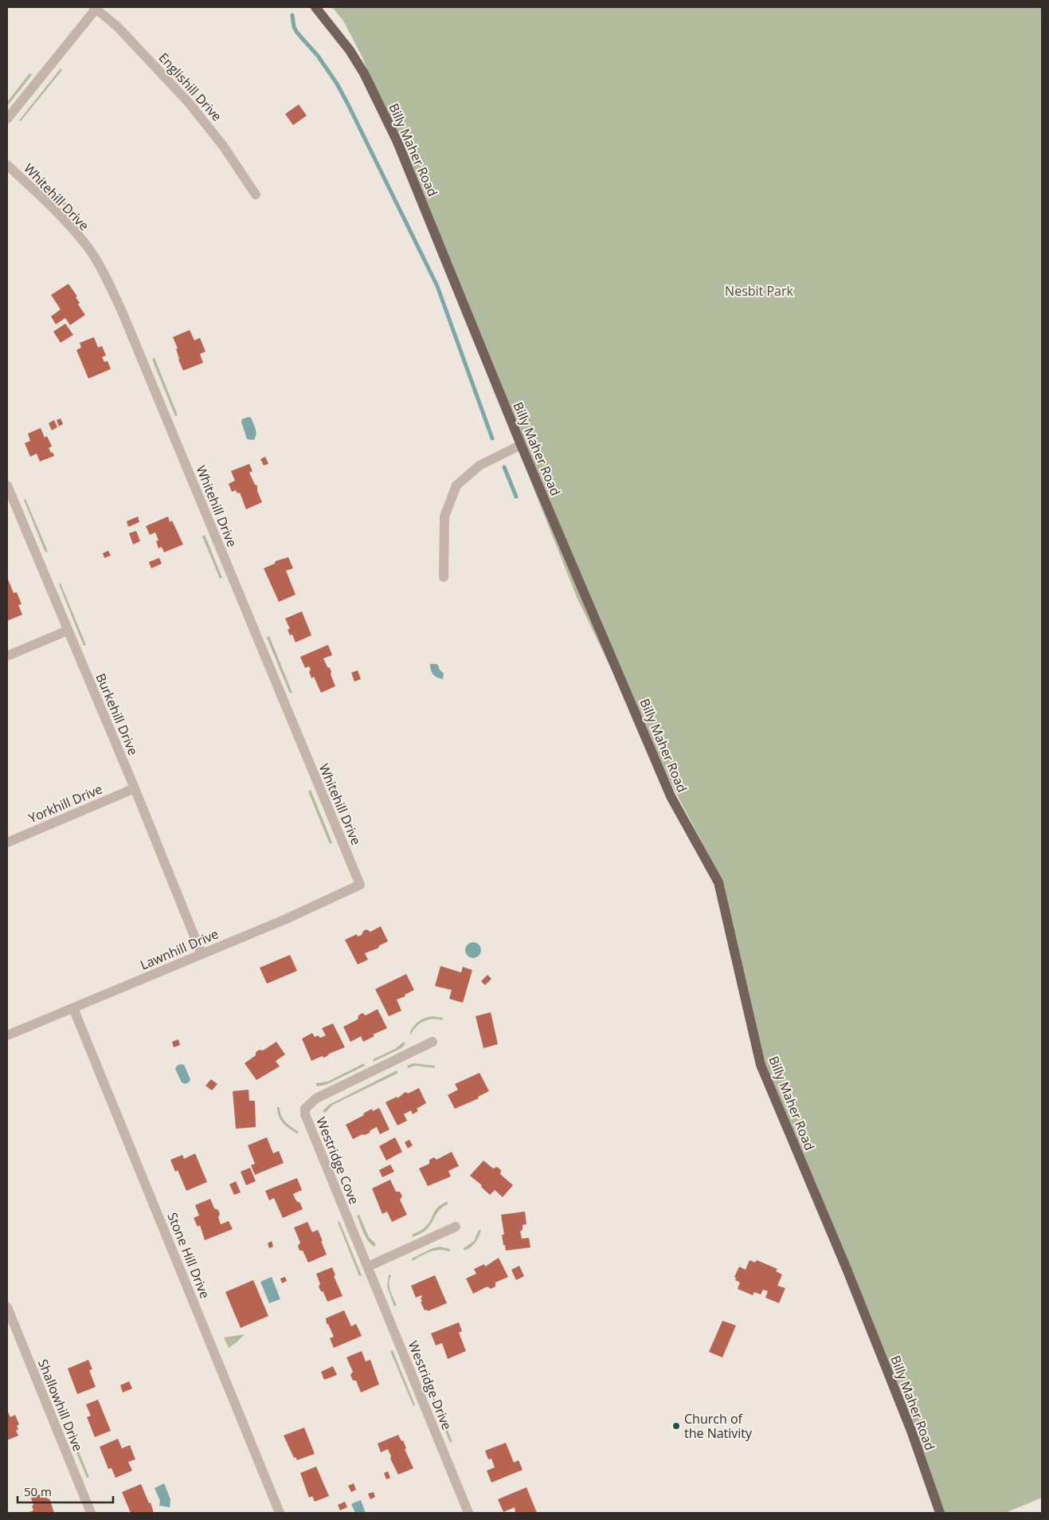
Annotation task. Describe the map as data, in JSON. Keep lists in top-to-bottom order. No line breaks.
{"streets":{"main road":["Billy Maher Road"],"street":["Englishill Drive","Whitehill Drive","Burkehill Drive","Yorkhill Drive","Lawnhill Drive","Westridge Cove","Stone Hill Drive","Westridge Drive","Shallowhill Drive"]},"crossings":[["Whitehill Drive","Lawnhill Drive"],["Burkehill Drive","Yorkhill Drive"],["Burkehill Drive","Lawnhill Drive"],["Lawnhill Drive","Stone Hill Drive"],["Westridge Cove","Westridge Drive"]],"parks":["Nesbit Park"],"places":["Church of the Nativity"],"scale_bar":"50 m"}
